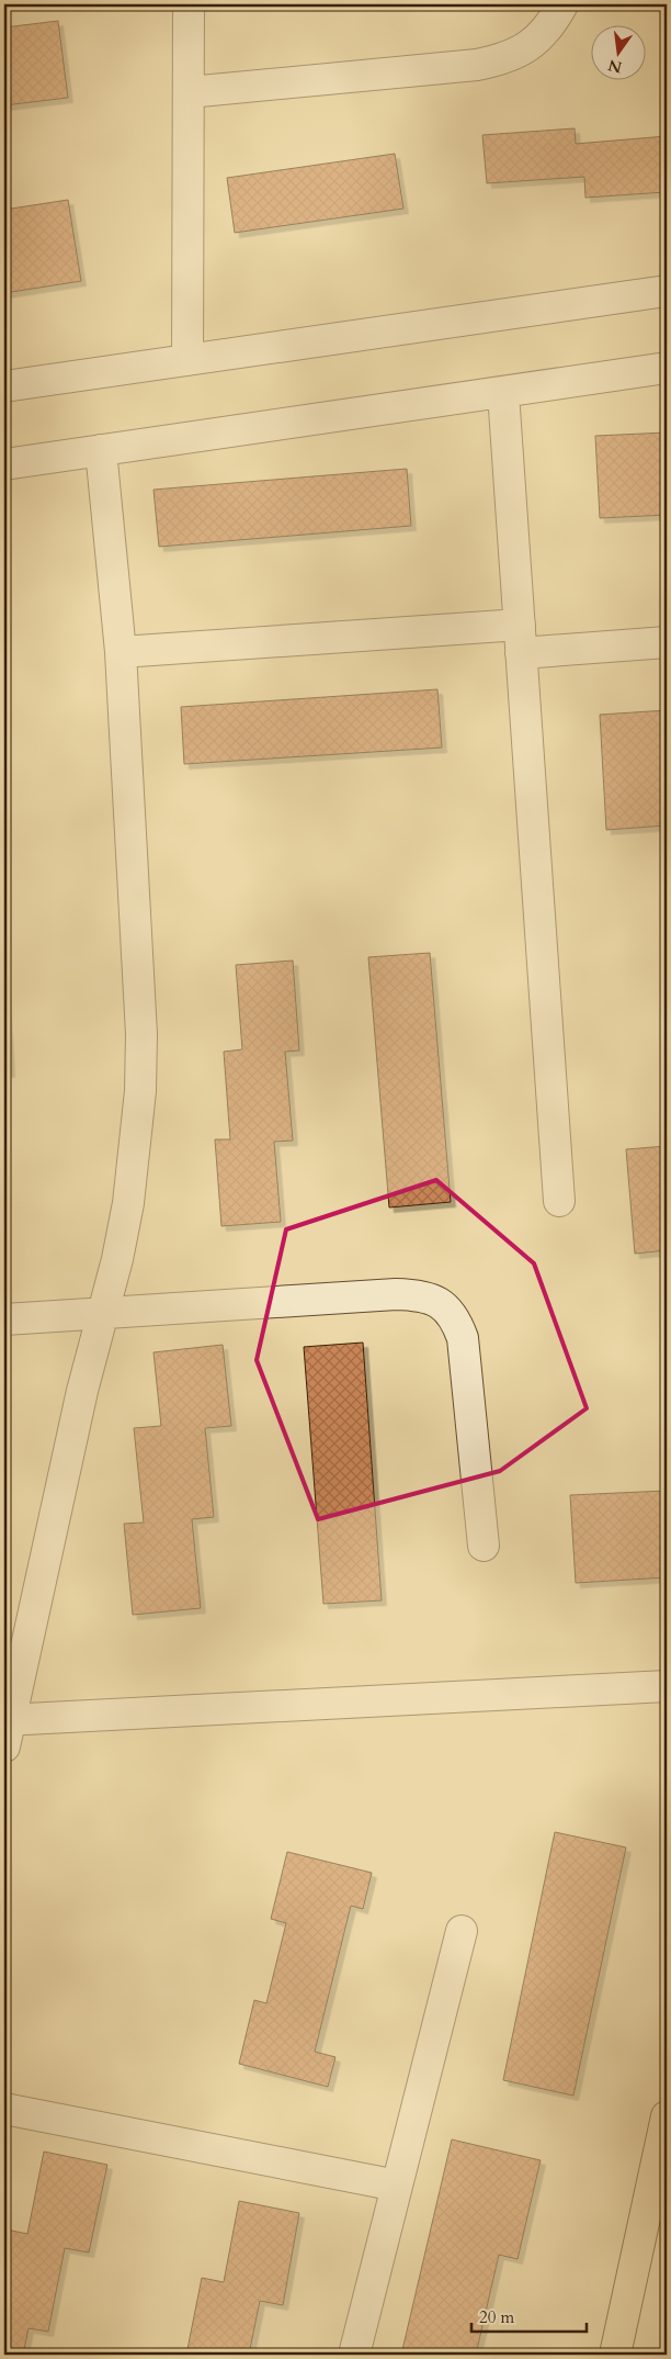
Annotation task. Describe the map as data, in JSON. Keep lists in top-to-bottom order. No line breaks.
{"scale_bar":"20 m","north":"bottom"}
